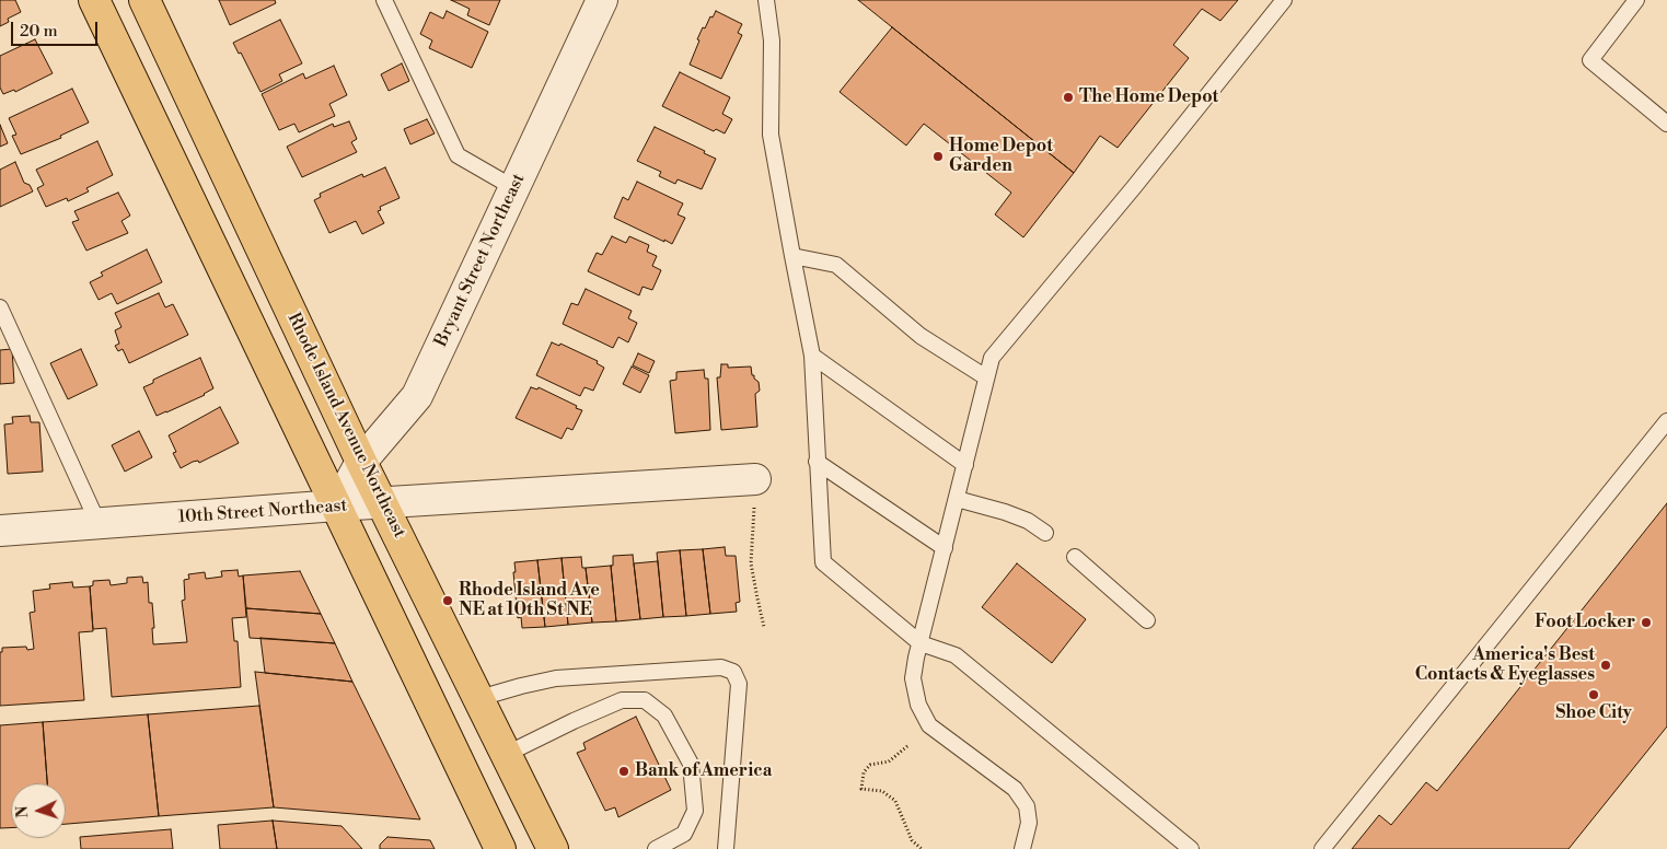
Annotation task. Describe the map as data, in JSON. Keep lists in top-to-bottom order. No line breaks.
{"streets":{"main road":["Rhode Island Avenue Northeast"],"street":["Bryant Street Northeast","10th Street Northeast"]},"crossings":[["Bryant Street Northeast","Rhode Island Avenue Northeast"],["Bryant Street Northeast","10th Street Northeast"],["Rhode Island Avenue Northeast","10th Street Northeast"]],"places":["The Home Depot","Home Depot Garden","Rhode Island Ave NE at 10th St NE","Foot Locker","America's Best Contacts & Eyeglasses","Shoe City","Bank of America"],"scale_bar":"20 m","north":"left"}
